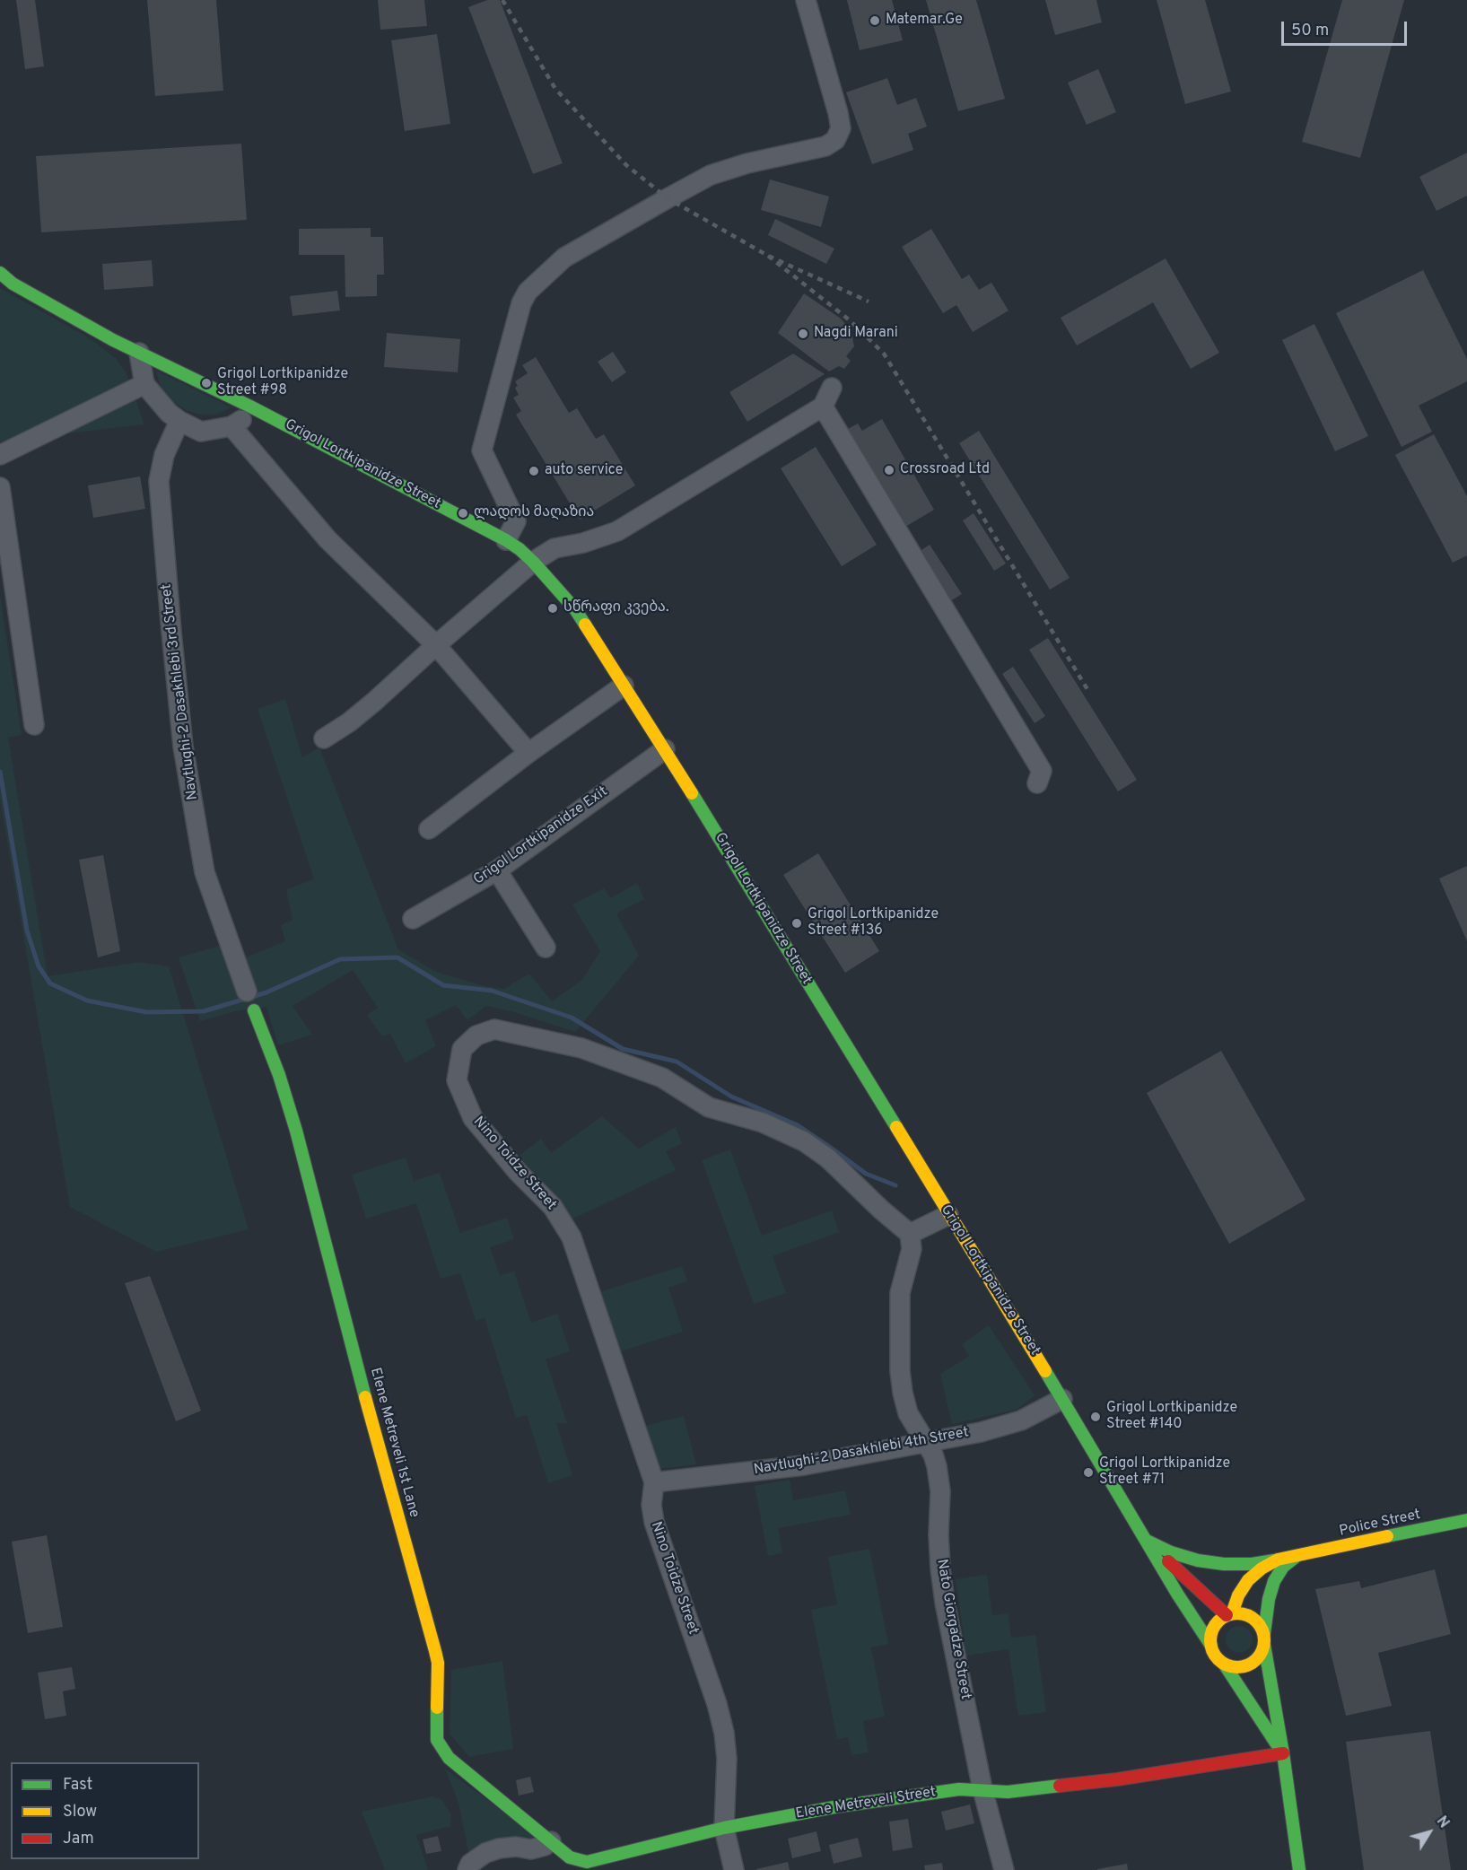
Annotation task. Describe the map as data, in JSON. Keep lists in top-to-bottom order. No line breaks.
{"streets":{"street":["Grigol Lortkipanidze Street","Navtlughi-2 Dasakhlebi 3rd Street","Grigol Lortkipanidze Exit","Nino Toidze Street","Elene Metreveli 1st Lane","Navtlughi-2 Dasakhlebi 4th Street","Police Street","Nato Giorgadze Street","Elene Metreveli Street"]},"crossings":[["Grigol Lortkipanidze Street","Grigol Lortkipanidze Exit"],["Grigol Lortkipanidze Street","Navtlughi-2 Dasakhlebi 4th Street"],["Grigol Lortkipanidze Street","Police Street"],["Nino Toidze Street","Navtlughi-2 Dasakhlebi 4th Street"],["Nino Toidze Street","Nato Giorgadze Street"],["Nino Toidze Street","Elene Metreveli Street"],["Elene Metreveli 1st Lane","Elene Metreveli Street"],["Navtlughi-2 Dasakhlebi 4th Street","Nato Giorgadze Street"],["Nato Giorgadze Street","Elene Metreveli Street"]],"places":["Matemar.Ge","Nagdi Marani","Grigol Lortkipanidze Street #98","Crossroad Ltd","auto service","ლადოს მაღაზია","სწრაფი კვება.","Grigol Lortkipanidze Street #136","Grigol Lortkipanidze Street #140","Grigol Lortkipanidze Street #71"],"legend":["Fast","Slow","Jam"],"scale_bar":"50 m","north":"top right"}
